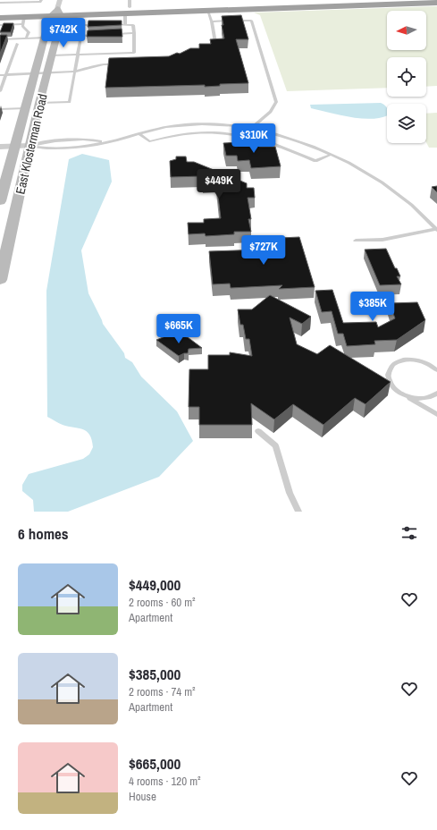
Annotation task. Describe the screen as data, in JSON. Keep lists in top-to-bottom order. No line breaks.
{"streets":{"main road":["East Klosterman Road"]},"north":"left","page":{"price":["$742K","$310K","$449K","$727K","$385K","$665K"],"heading":"6 homes","list":[{"name":"$449,000","note":"2 rooms · 60 m² · Apartment"},{"name":"$385,000","note":"2 rooms · 74 m² · Apartment"},{"name":"$665,000","note":"4 rooms · 120 m² · House"}]}}
